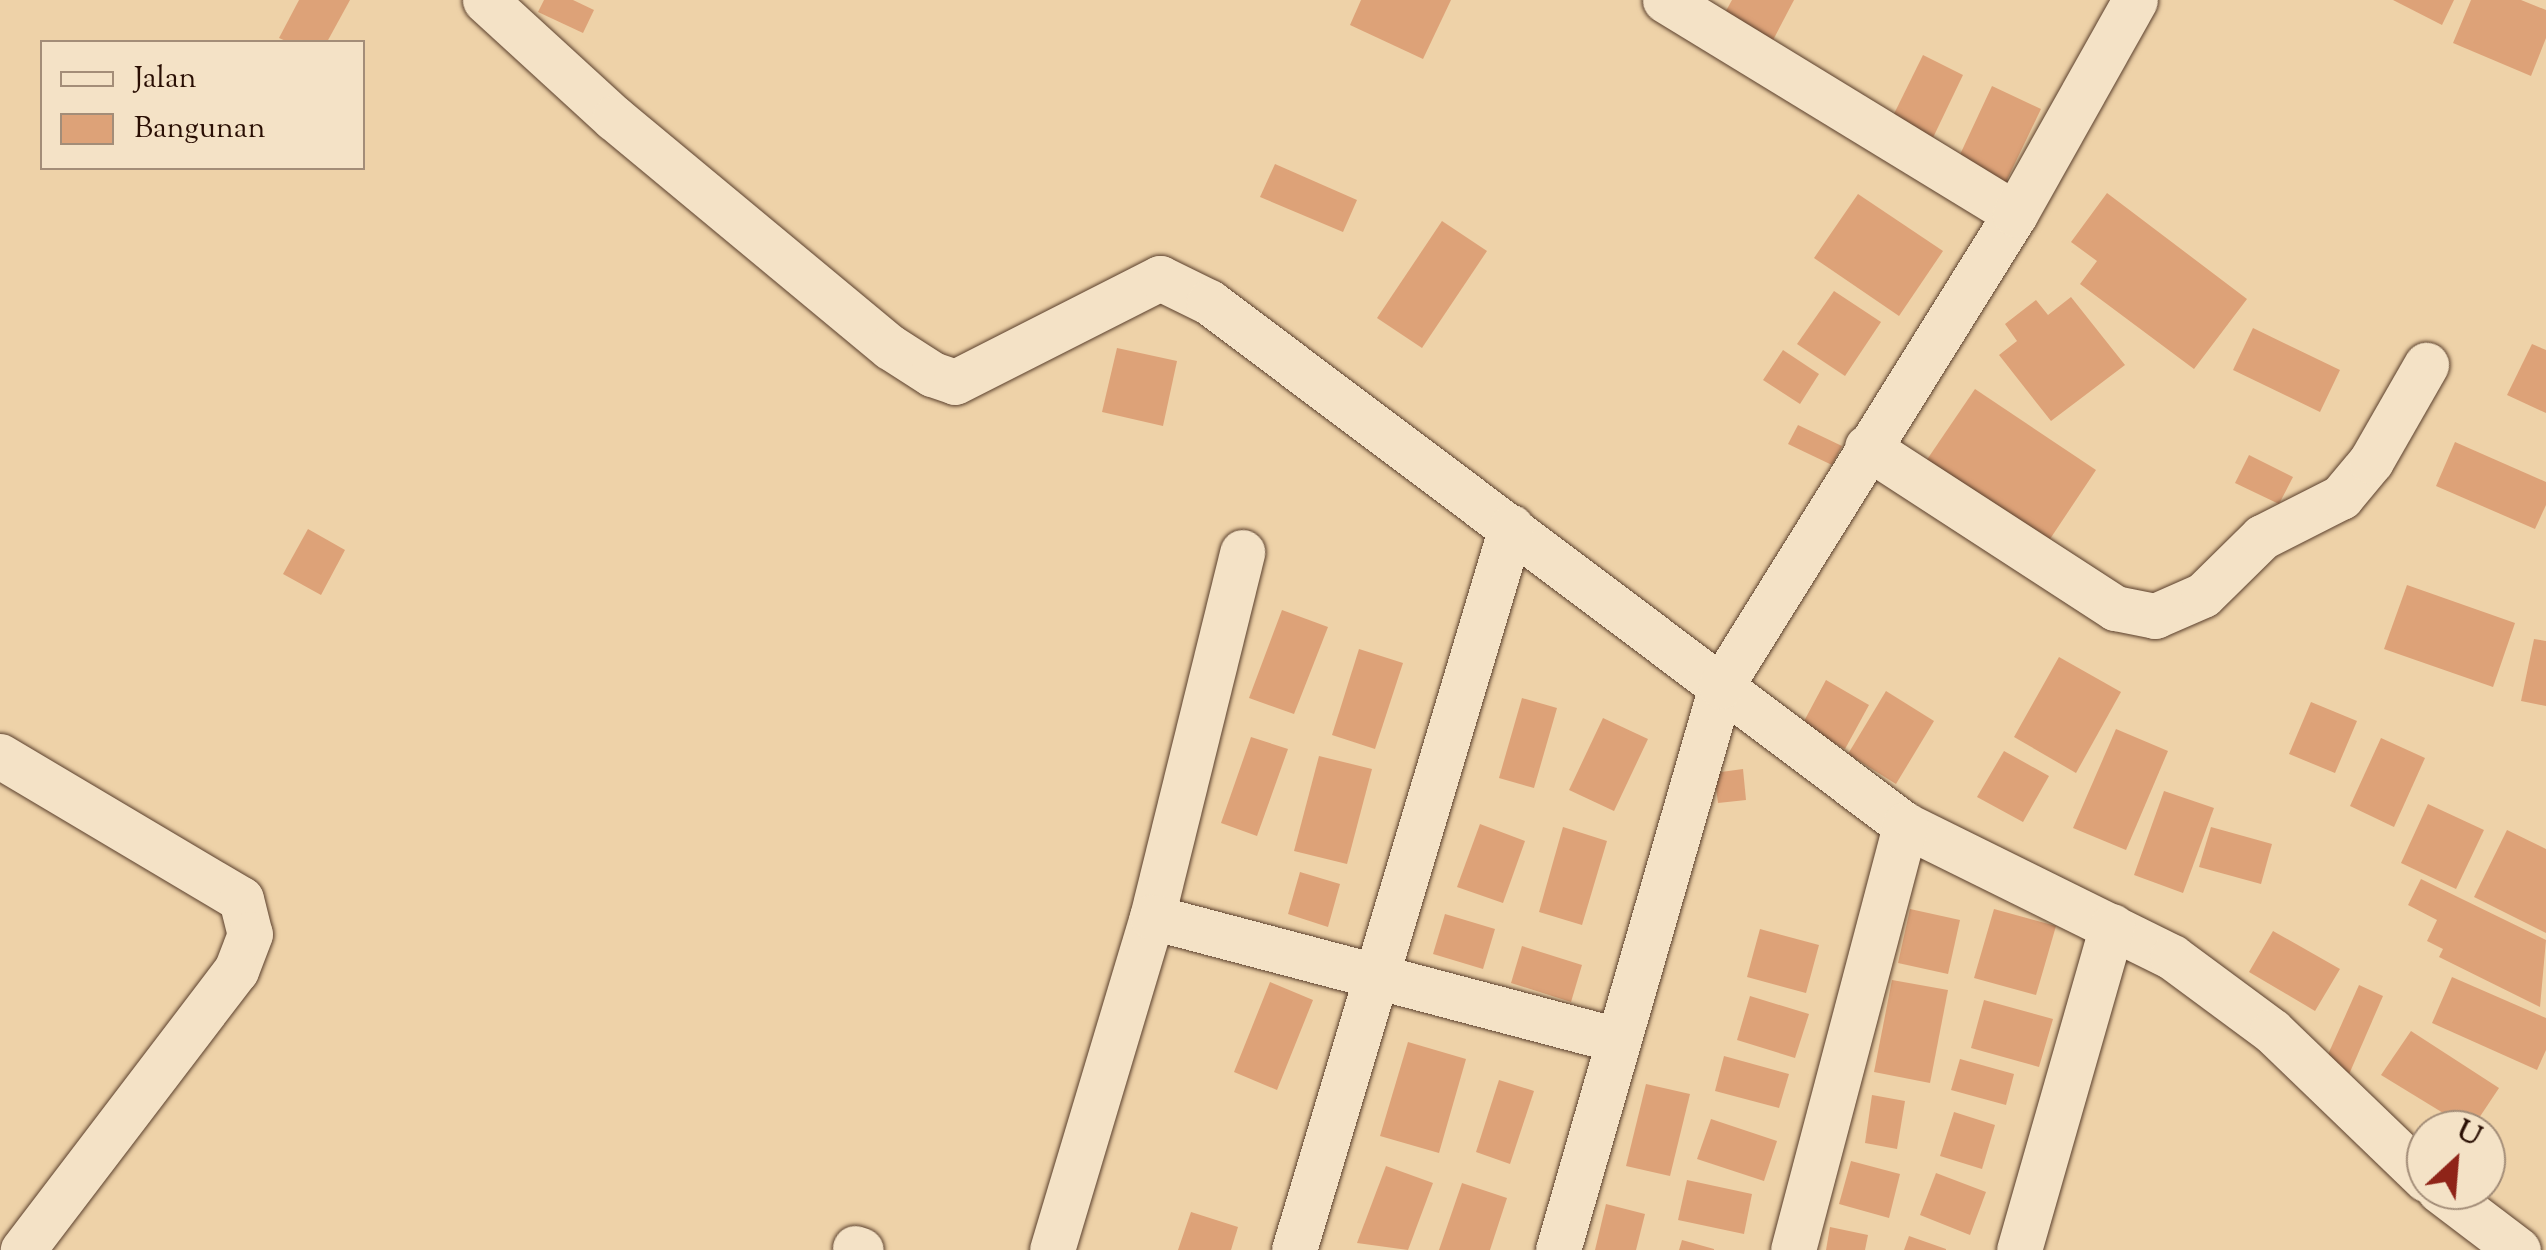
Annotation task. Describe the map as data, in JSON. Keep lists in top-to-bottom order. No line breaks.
{"legend":["Jalan","Bangunan"],"north":"top right"}
